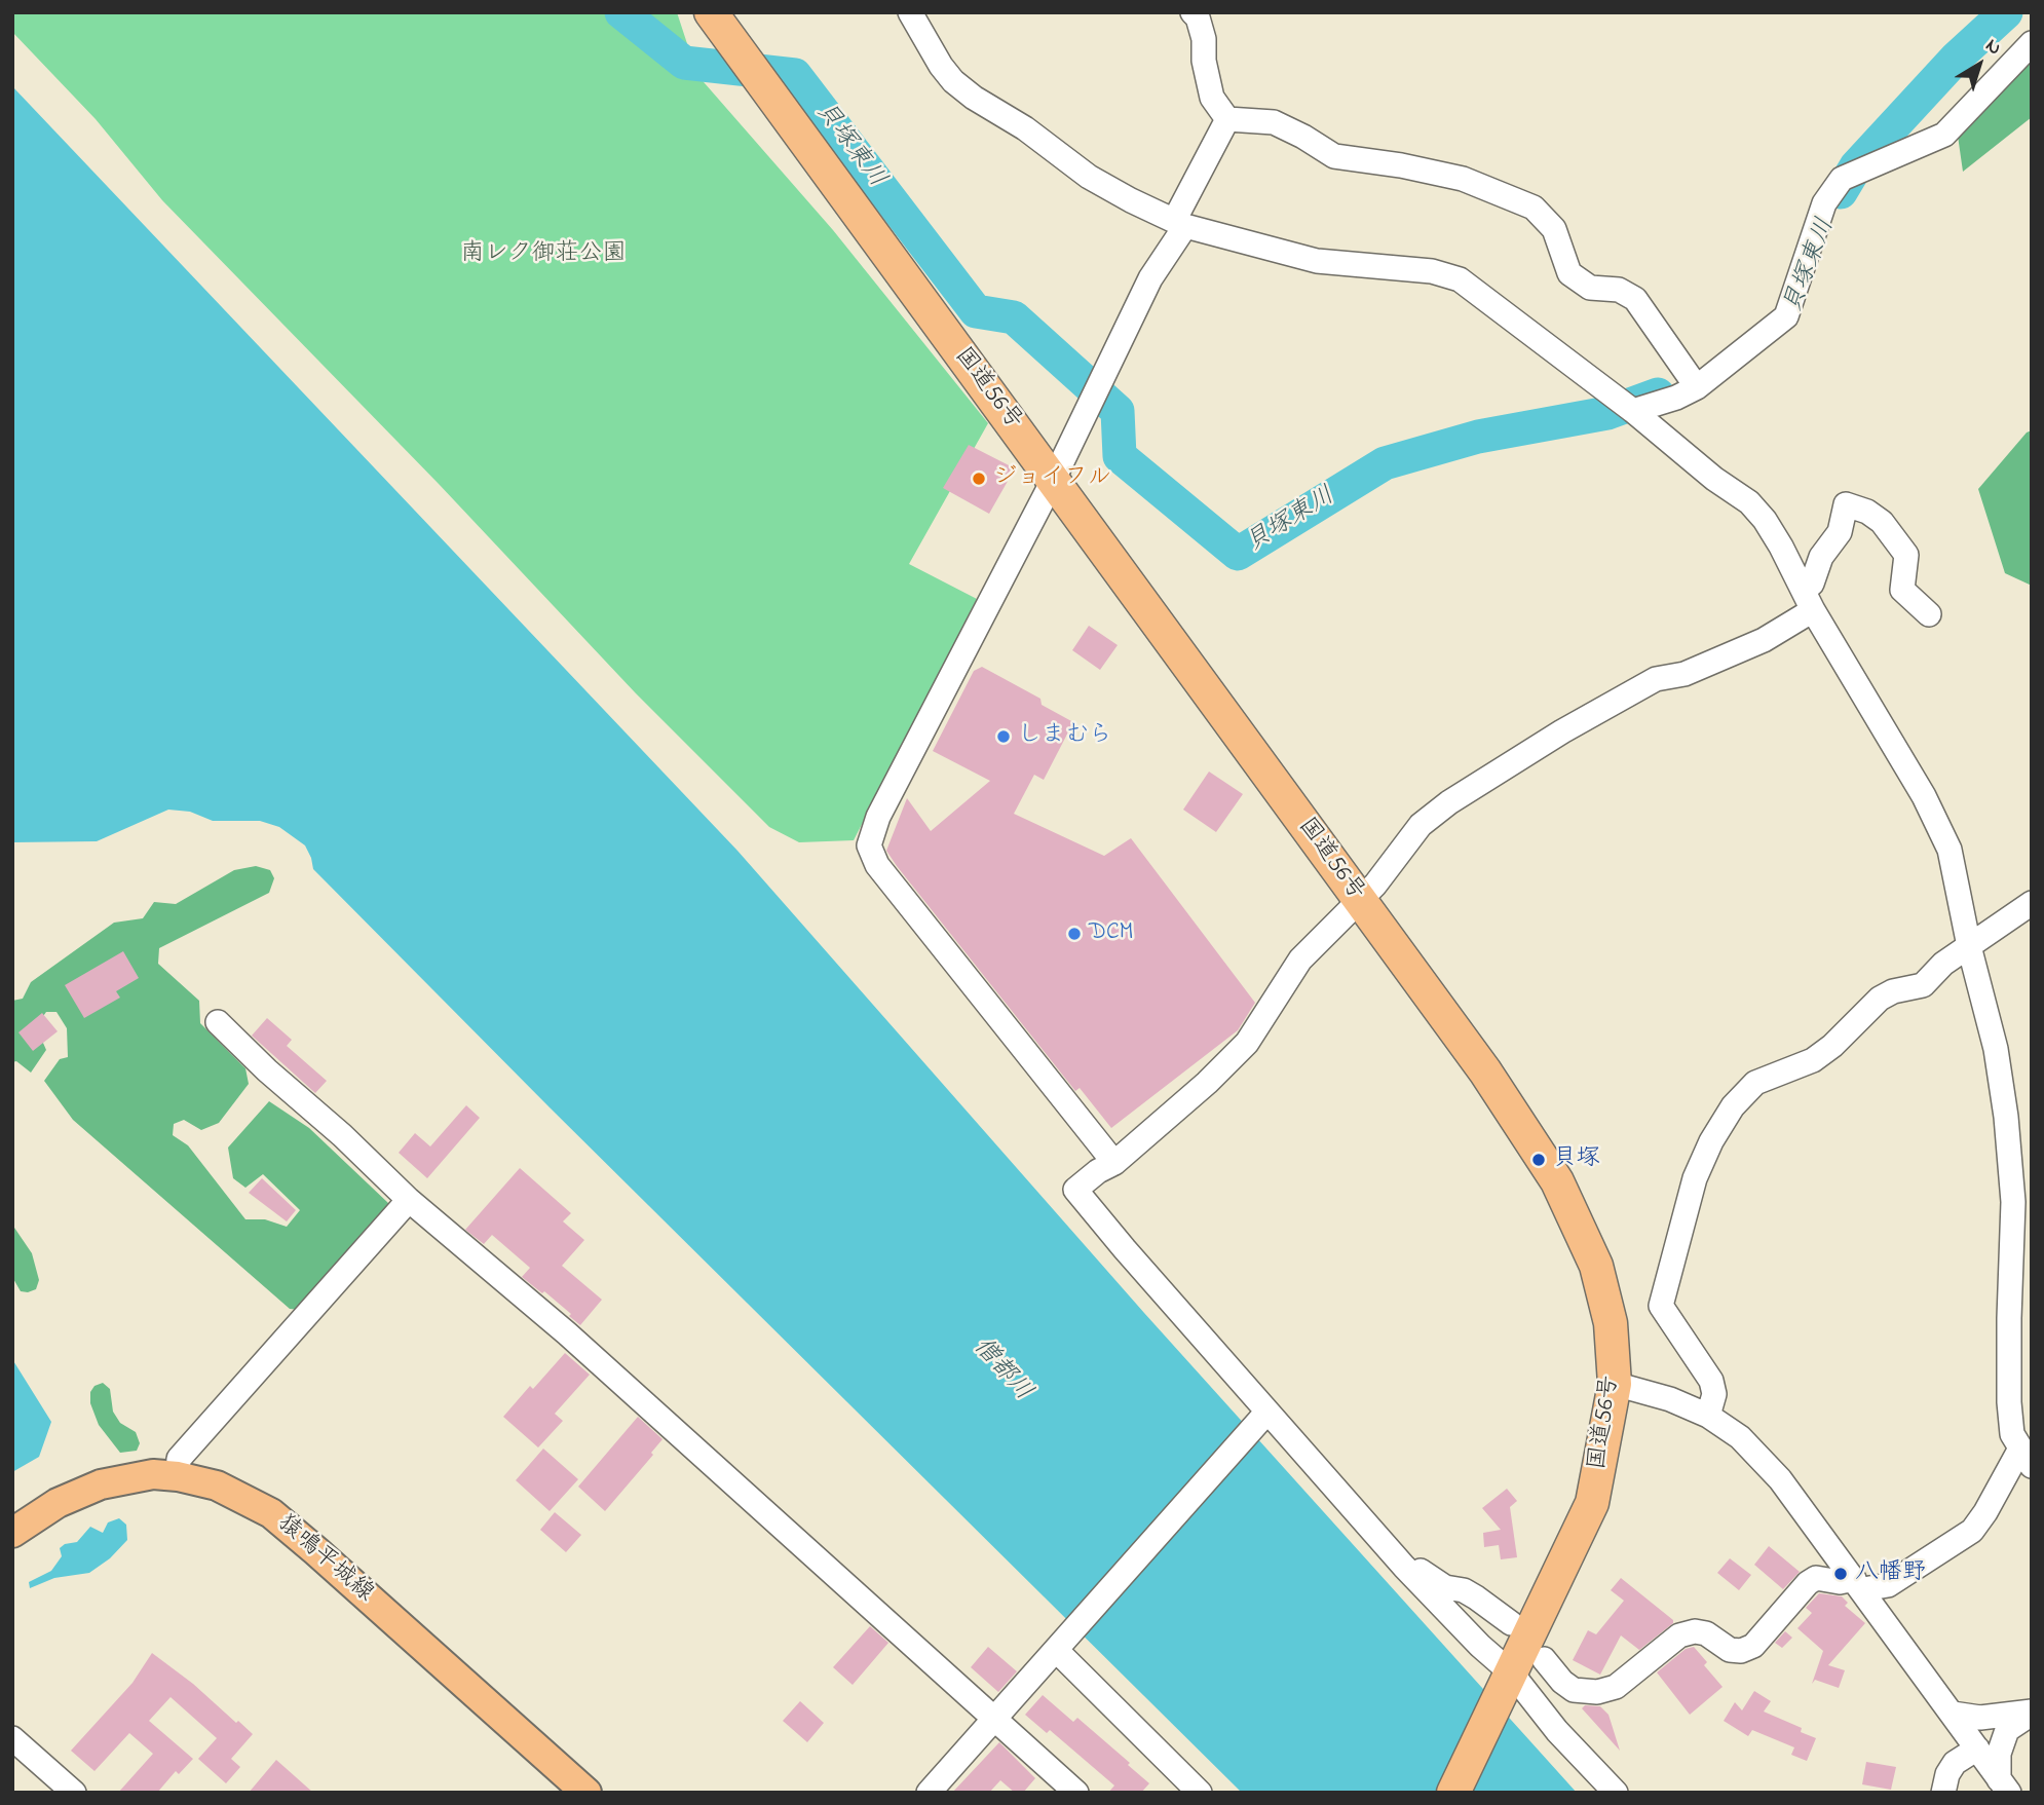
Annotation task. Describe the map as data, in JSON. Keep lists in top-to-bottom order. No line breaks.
{"streets":{"highway":["国道56号"],"main road":["猿鳴平城線"]},"water":["貝塚東川","僧都川"],"parks":["南レク御荘公園"],"places":["ジョイフル","しまむら","DCM","貝塚","八幡野"],"north":"top right"}
